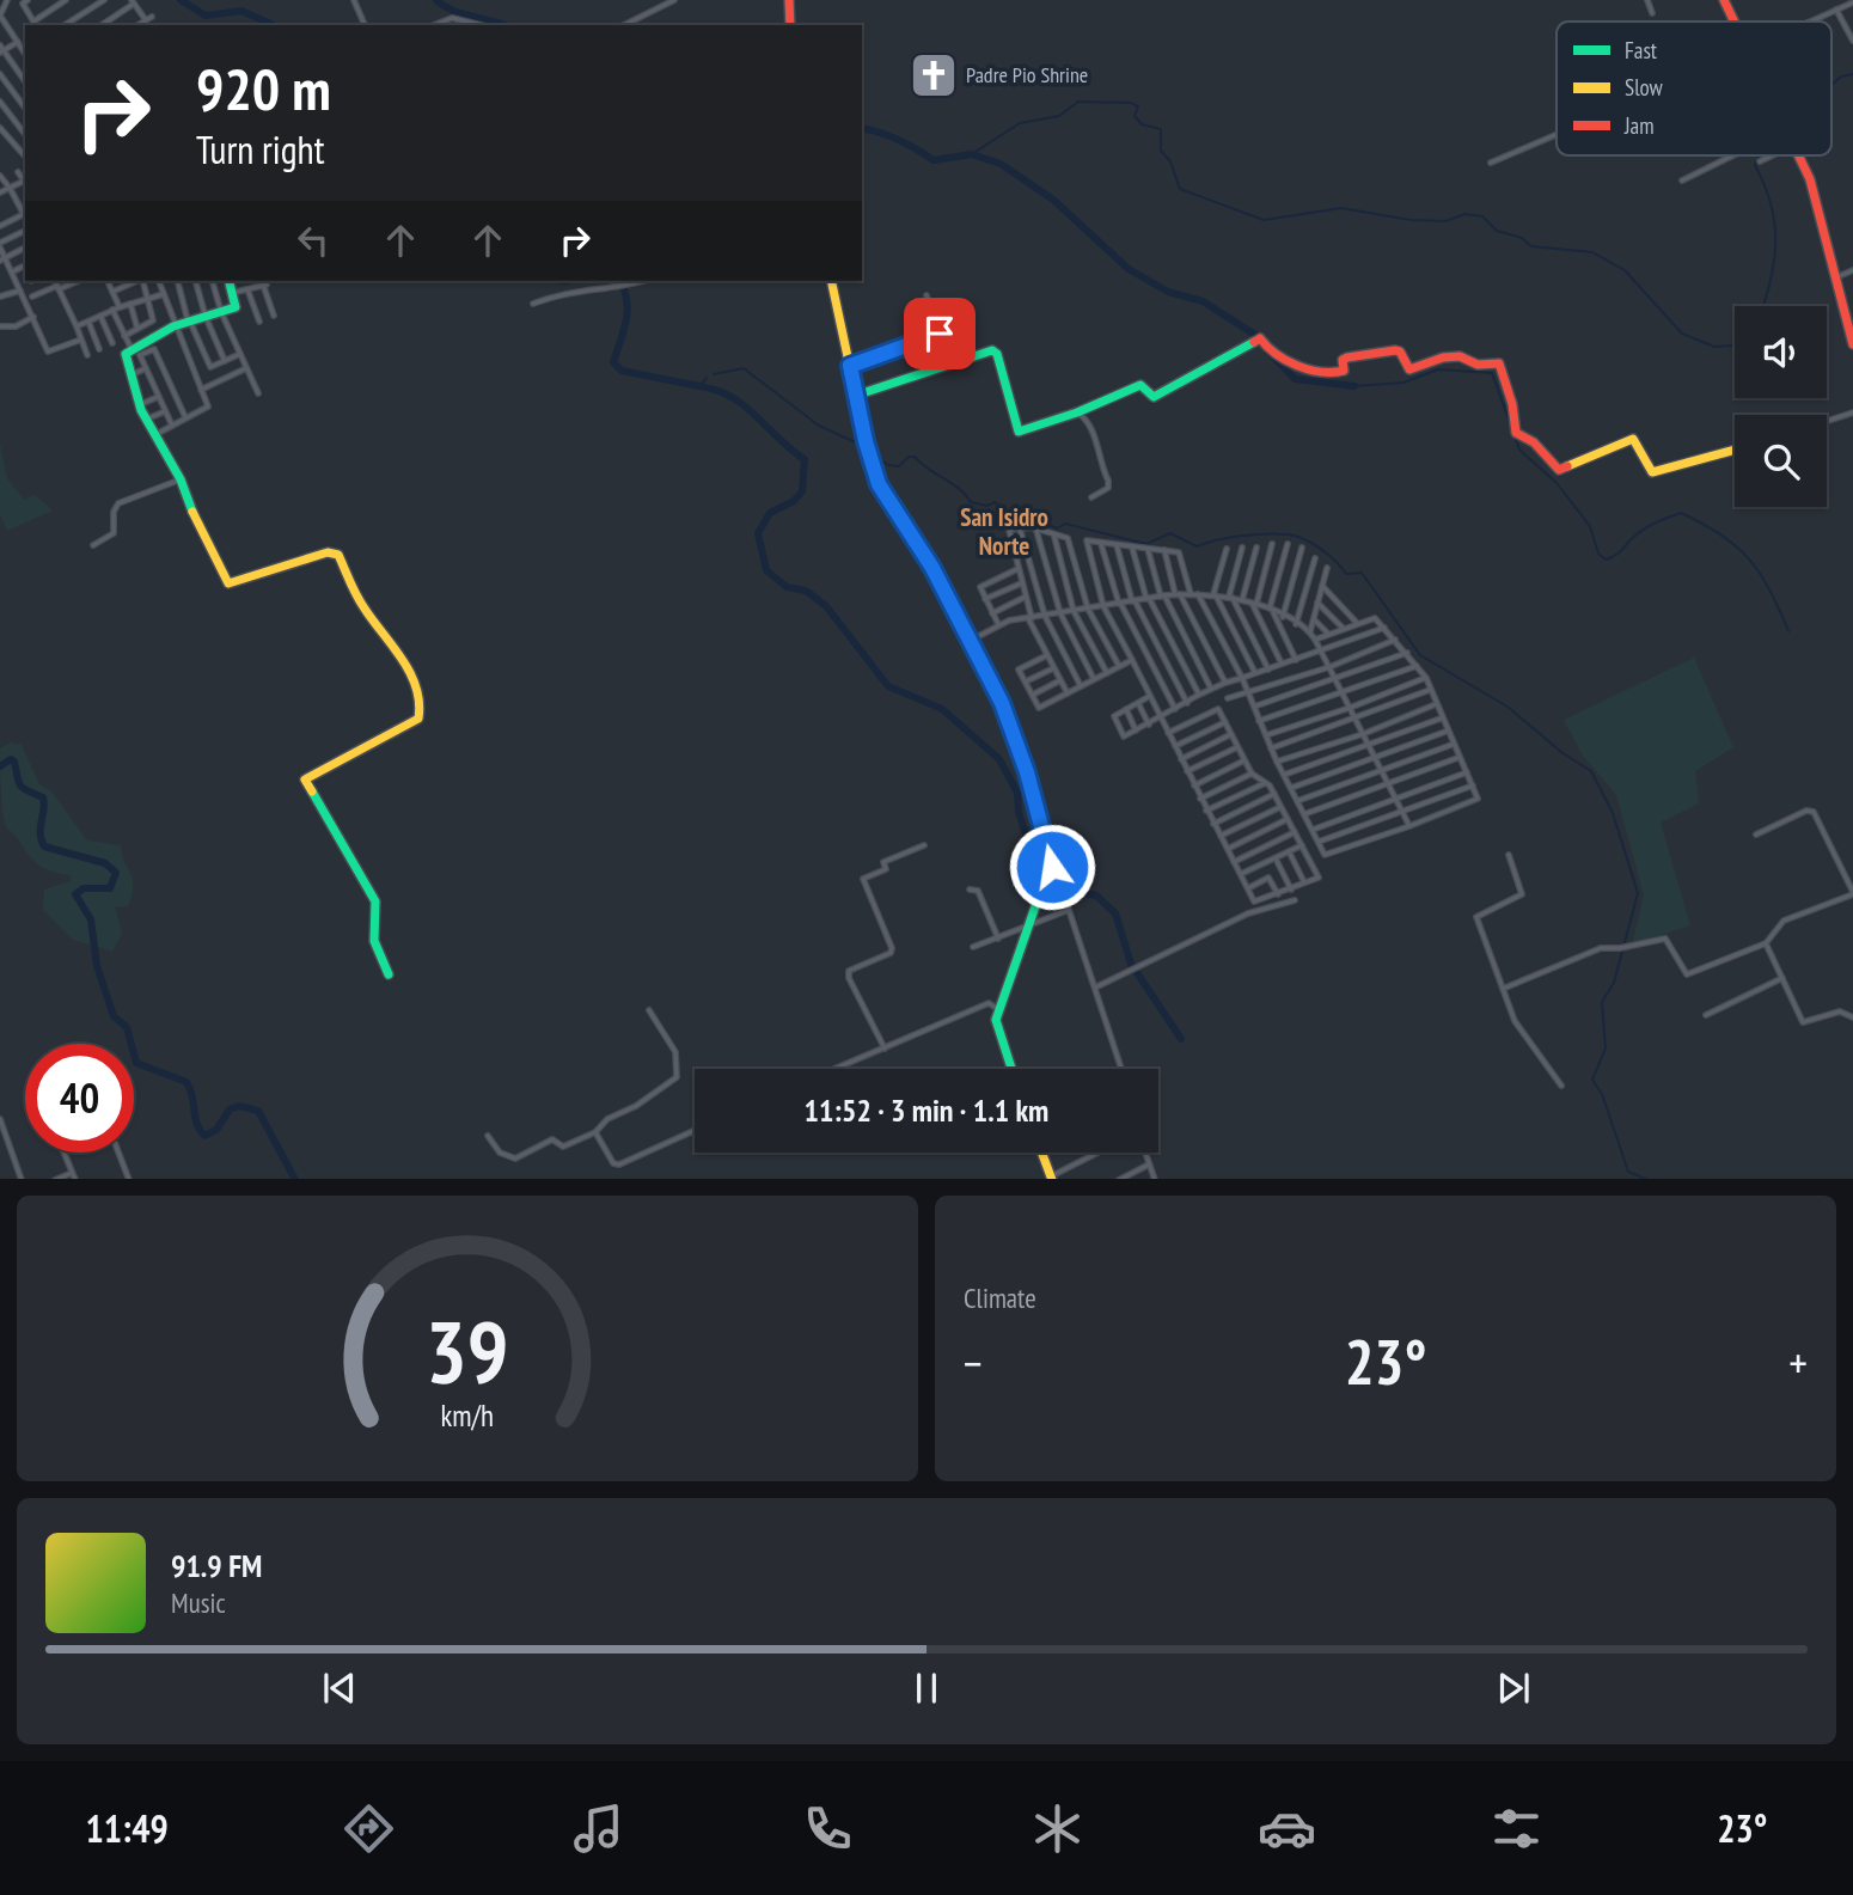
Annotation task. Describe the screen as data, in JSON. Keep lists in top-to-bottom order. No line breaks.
{"districts":["San Isidro Norte"],"places":{"church":["Padre Pio Shrine"]},"legend":["Fast","Slow","Jam"],"page":{"turn":["920 m","Turn right"],"limit":"40","trip":"11:52 · 3 min · 1.1 km","tile":"Climate","heat":["−","23°","+"],"song":["91.9 FM","Music"],"tabs":["11:49","23°"],"gauge":["39","km/h"]}}
